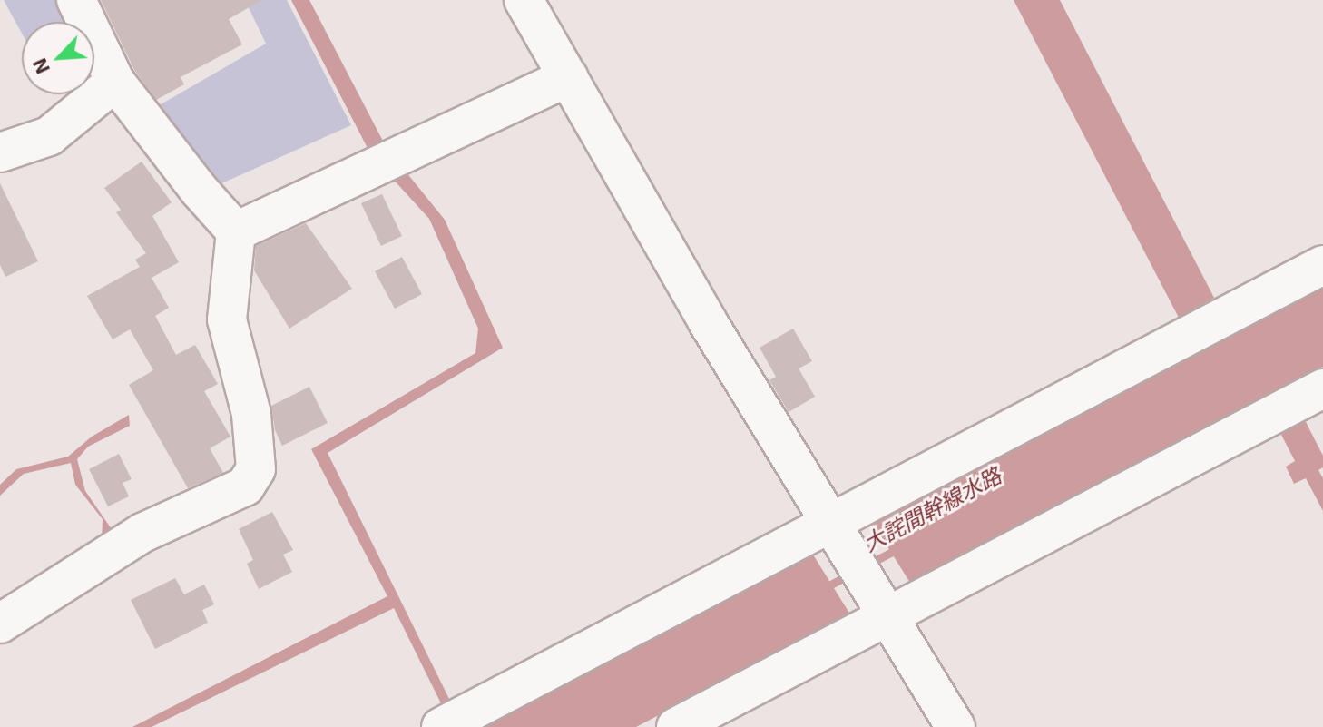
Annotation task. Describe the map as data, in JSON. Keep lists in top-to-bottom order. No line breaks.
{"water":["大詫間幹線水路"],"north":"bottom left"}
